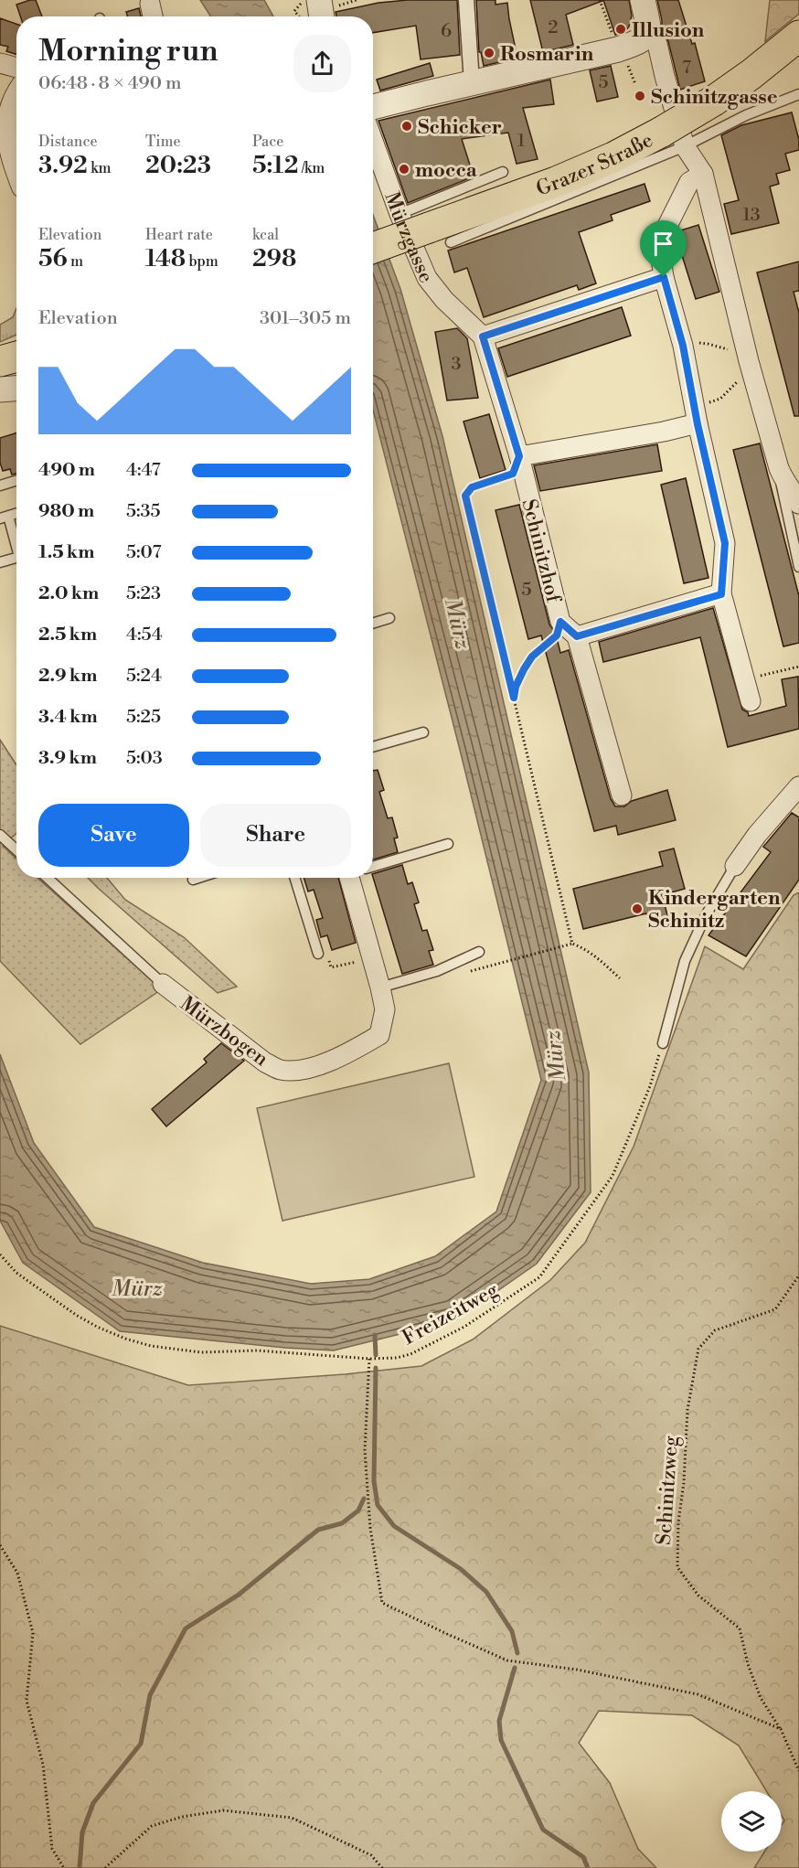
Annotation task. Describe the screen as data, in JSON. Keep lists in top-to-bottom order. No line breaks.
{"streets":{"main road":["Grazer Straße"],"street":["Mürzgasse","Schinitzhof","Mürzbogen"],"path":["Freizeitweg","Schinitzweg"]},"crossings":[["Mürzgasse","Schinitzhof"]],"water":["Mürz"],"places":["Illusion","Rosmarin","Schinitzgasse","Schicker","mocca","Kindergarten Schinitz"],"house_numbers":["2","6","7","5","1","13","3","5"],"page":{"heading":["Morning run","06:48 · 8 × 490 m"],"stats":[["Distance","3.92 km"],["Time","20:23"],["Pace","5:12 /km"],["Elevation","56 m"],["Heart rate","148 bpm"],["kcal","298"]],"chart":["Elevation","301–305 m"],"list":[{"name":"490 m","note":"4:47"},{"name":"980 m","note":"5:35"},{"name":"1.5 km","note":"5:07"},{"name":"2.0 km","note":"5:23"},{"name":"2.5 km","note":"4:54"},{"name":"2.9 km","note":"5:24"},{"name":"3.4 km","note":"5:25"},{"name":"3.9 km","note":"5:03"}],"buttons":["Save","Share"]}}
